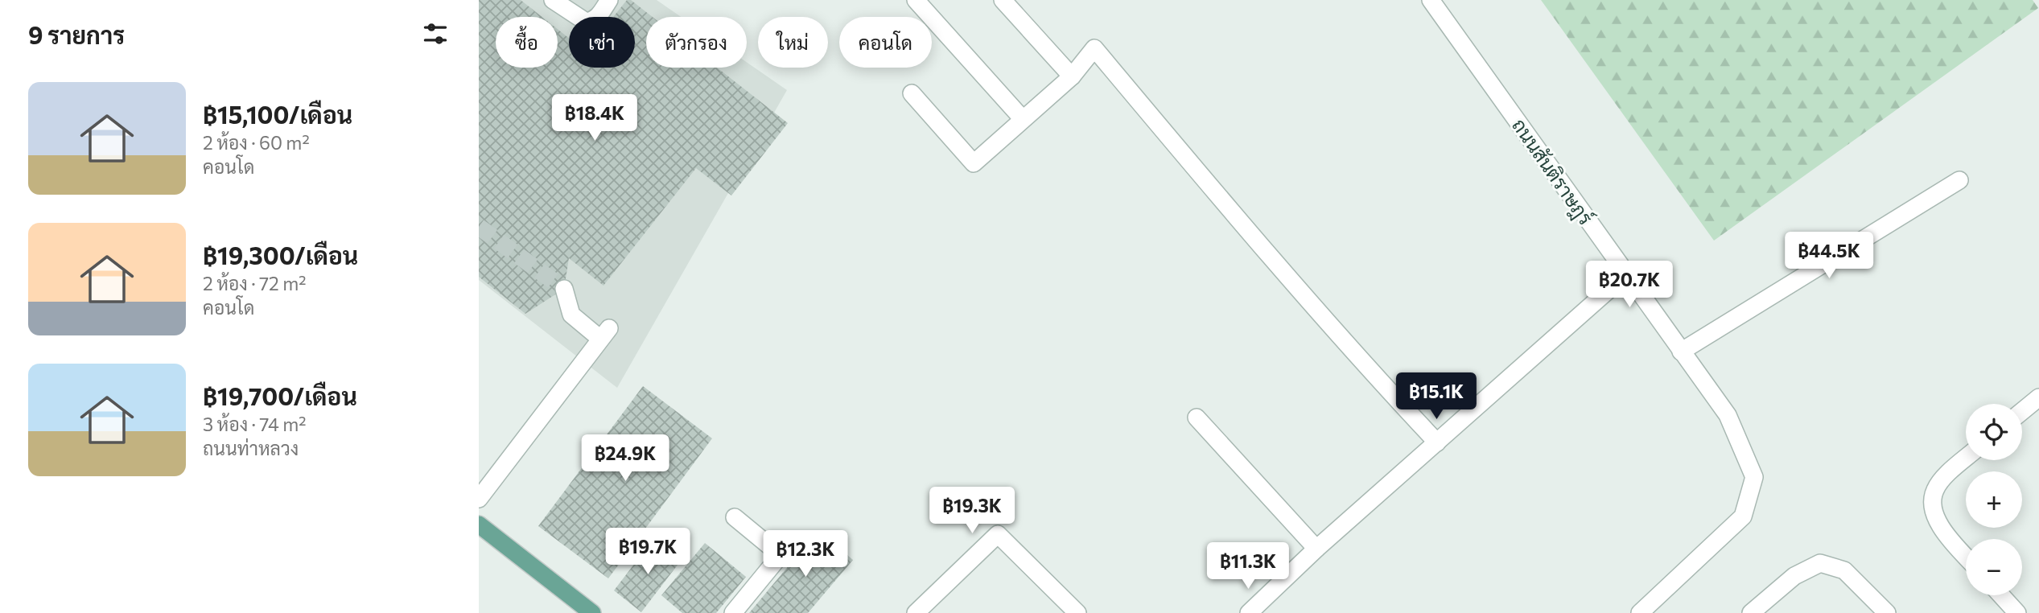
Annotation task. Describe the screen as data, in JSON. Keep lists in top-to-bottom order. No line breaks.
{"streets":{"street":["ถนนสันติราษฎร์"]},"page":{"heading":"9 รายการ","chip":["ซื้อ","เช่า","ตัวกรอง","ใหม่","คอนโด"],"list":[{"name":"฿15,100/เดือน","note":"2 ห้อง · 60 m² · คอนโด"},{"name":"฿19,300/เดือน","note":"2 ห้อง · 72 m² · คอนโด"},{"name":"฿19,700/เดือน","note":"3 ห้อง · 74 m² · ถนนท่าหลวง"}],"price":["฿18.4K","฿44.5K","฿20.7K","฿15.1K","฿24.9K","฿19.3K","฿19.7K","฿12.3K","฿11.3K"],"map_buttons":["+","−"]}}
